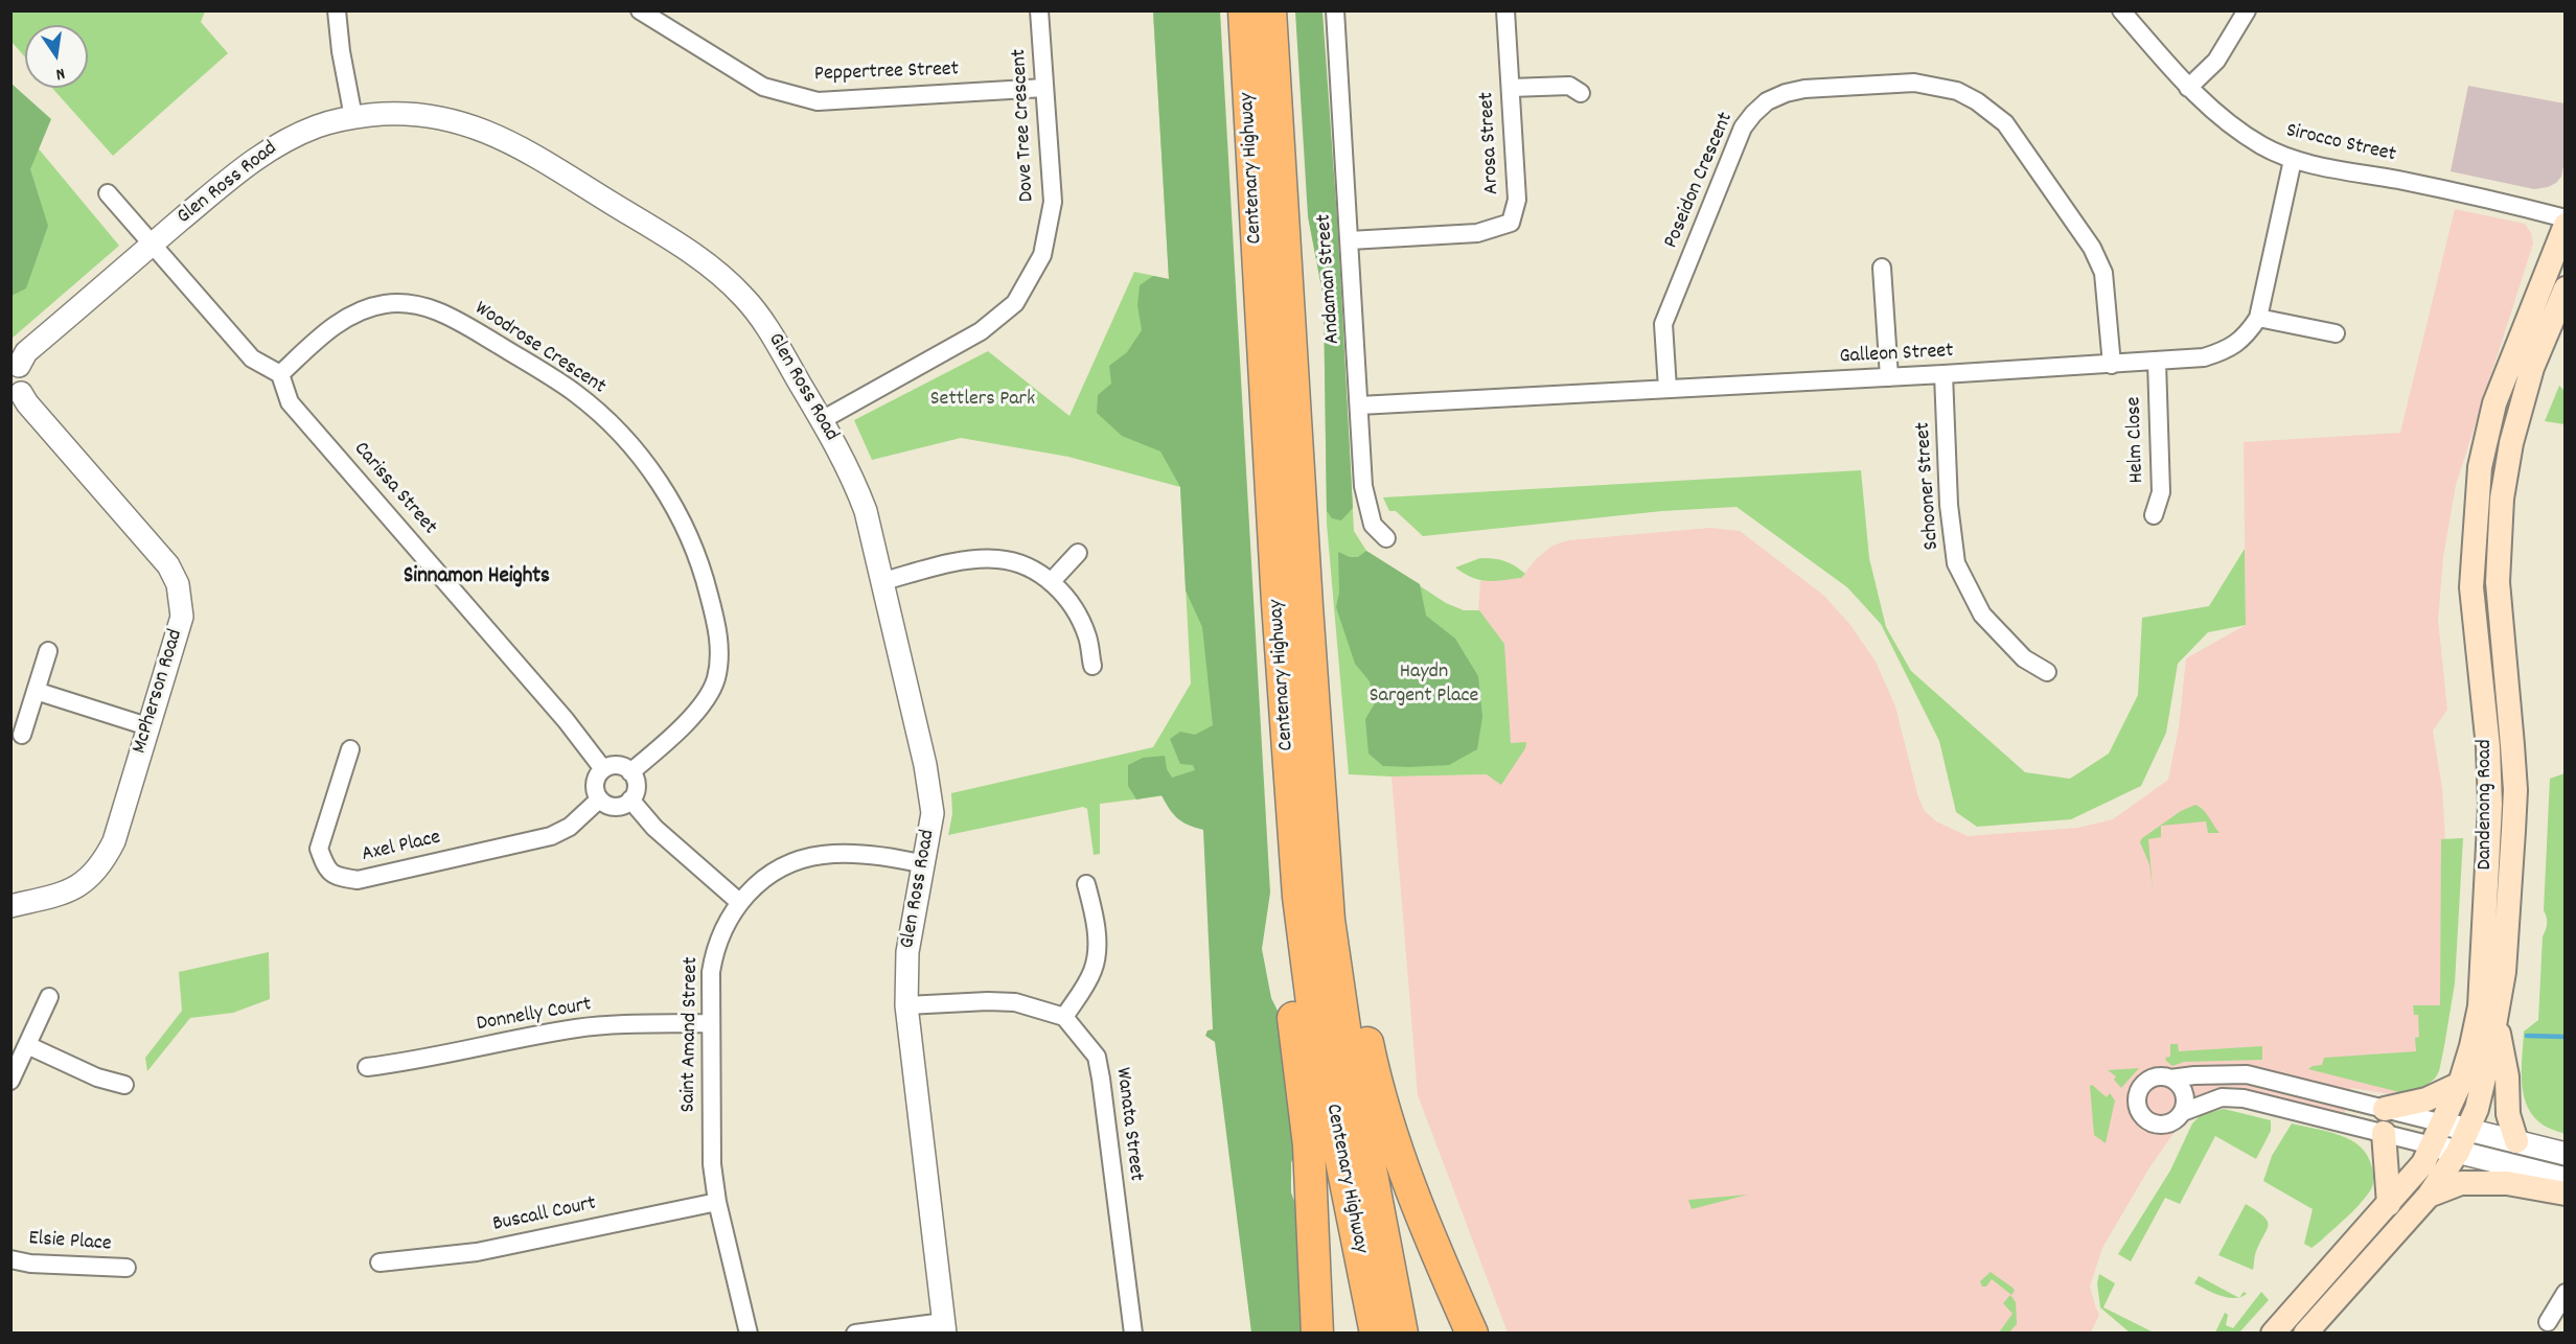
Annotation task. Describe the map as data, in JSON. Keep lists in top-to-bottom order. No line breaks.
{"streets":{"highway":["Centenary Highway"],"main road":["Dandenong Road"],"street":["Peppertree Street","Dove Tree Crescent","Arosa Street","Sirocco Street","Poseidon Crescent","Glen Ross Road","Andaman Street","Woodrose Crescent","Galleon Street","Helm Close","Schooner Street","Carissa Street","McPherson Road","Axel Place","Donnelly Court","Saint Amand Street","Wanata Street","Buscall Court","Elsie Place"]},"crossings":[["Peppertree Street","Dove Tree Crescent"],["Dove Tree Crescent","Glen Ross Road"],["Arosa Street","Andaman Street"],["Sirocco Street","Galleon Street"],["Poseidon Crescent","Galleon Street"],["Glen Ross Road","Saint Amand Street"],["Andaman Street","Galleon Street"],["Woodrose Crescent","Carissa Street"],["Woodrose Crescent","Axel Place"],["Galleon Street","Helm Close"],["Galleon Street","Schooner Street"],["Carissa Street","Axel Place"],["Donnelly Court","Saint Amand Street"],["Saint Amand Street","Buscall Court"]],"districts":["Sinnamon Heights"],"parks":["Settlers Park","Haydn Sargent Place"],"north":"bottom"}
